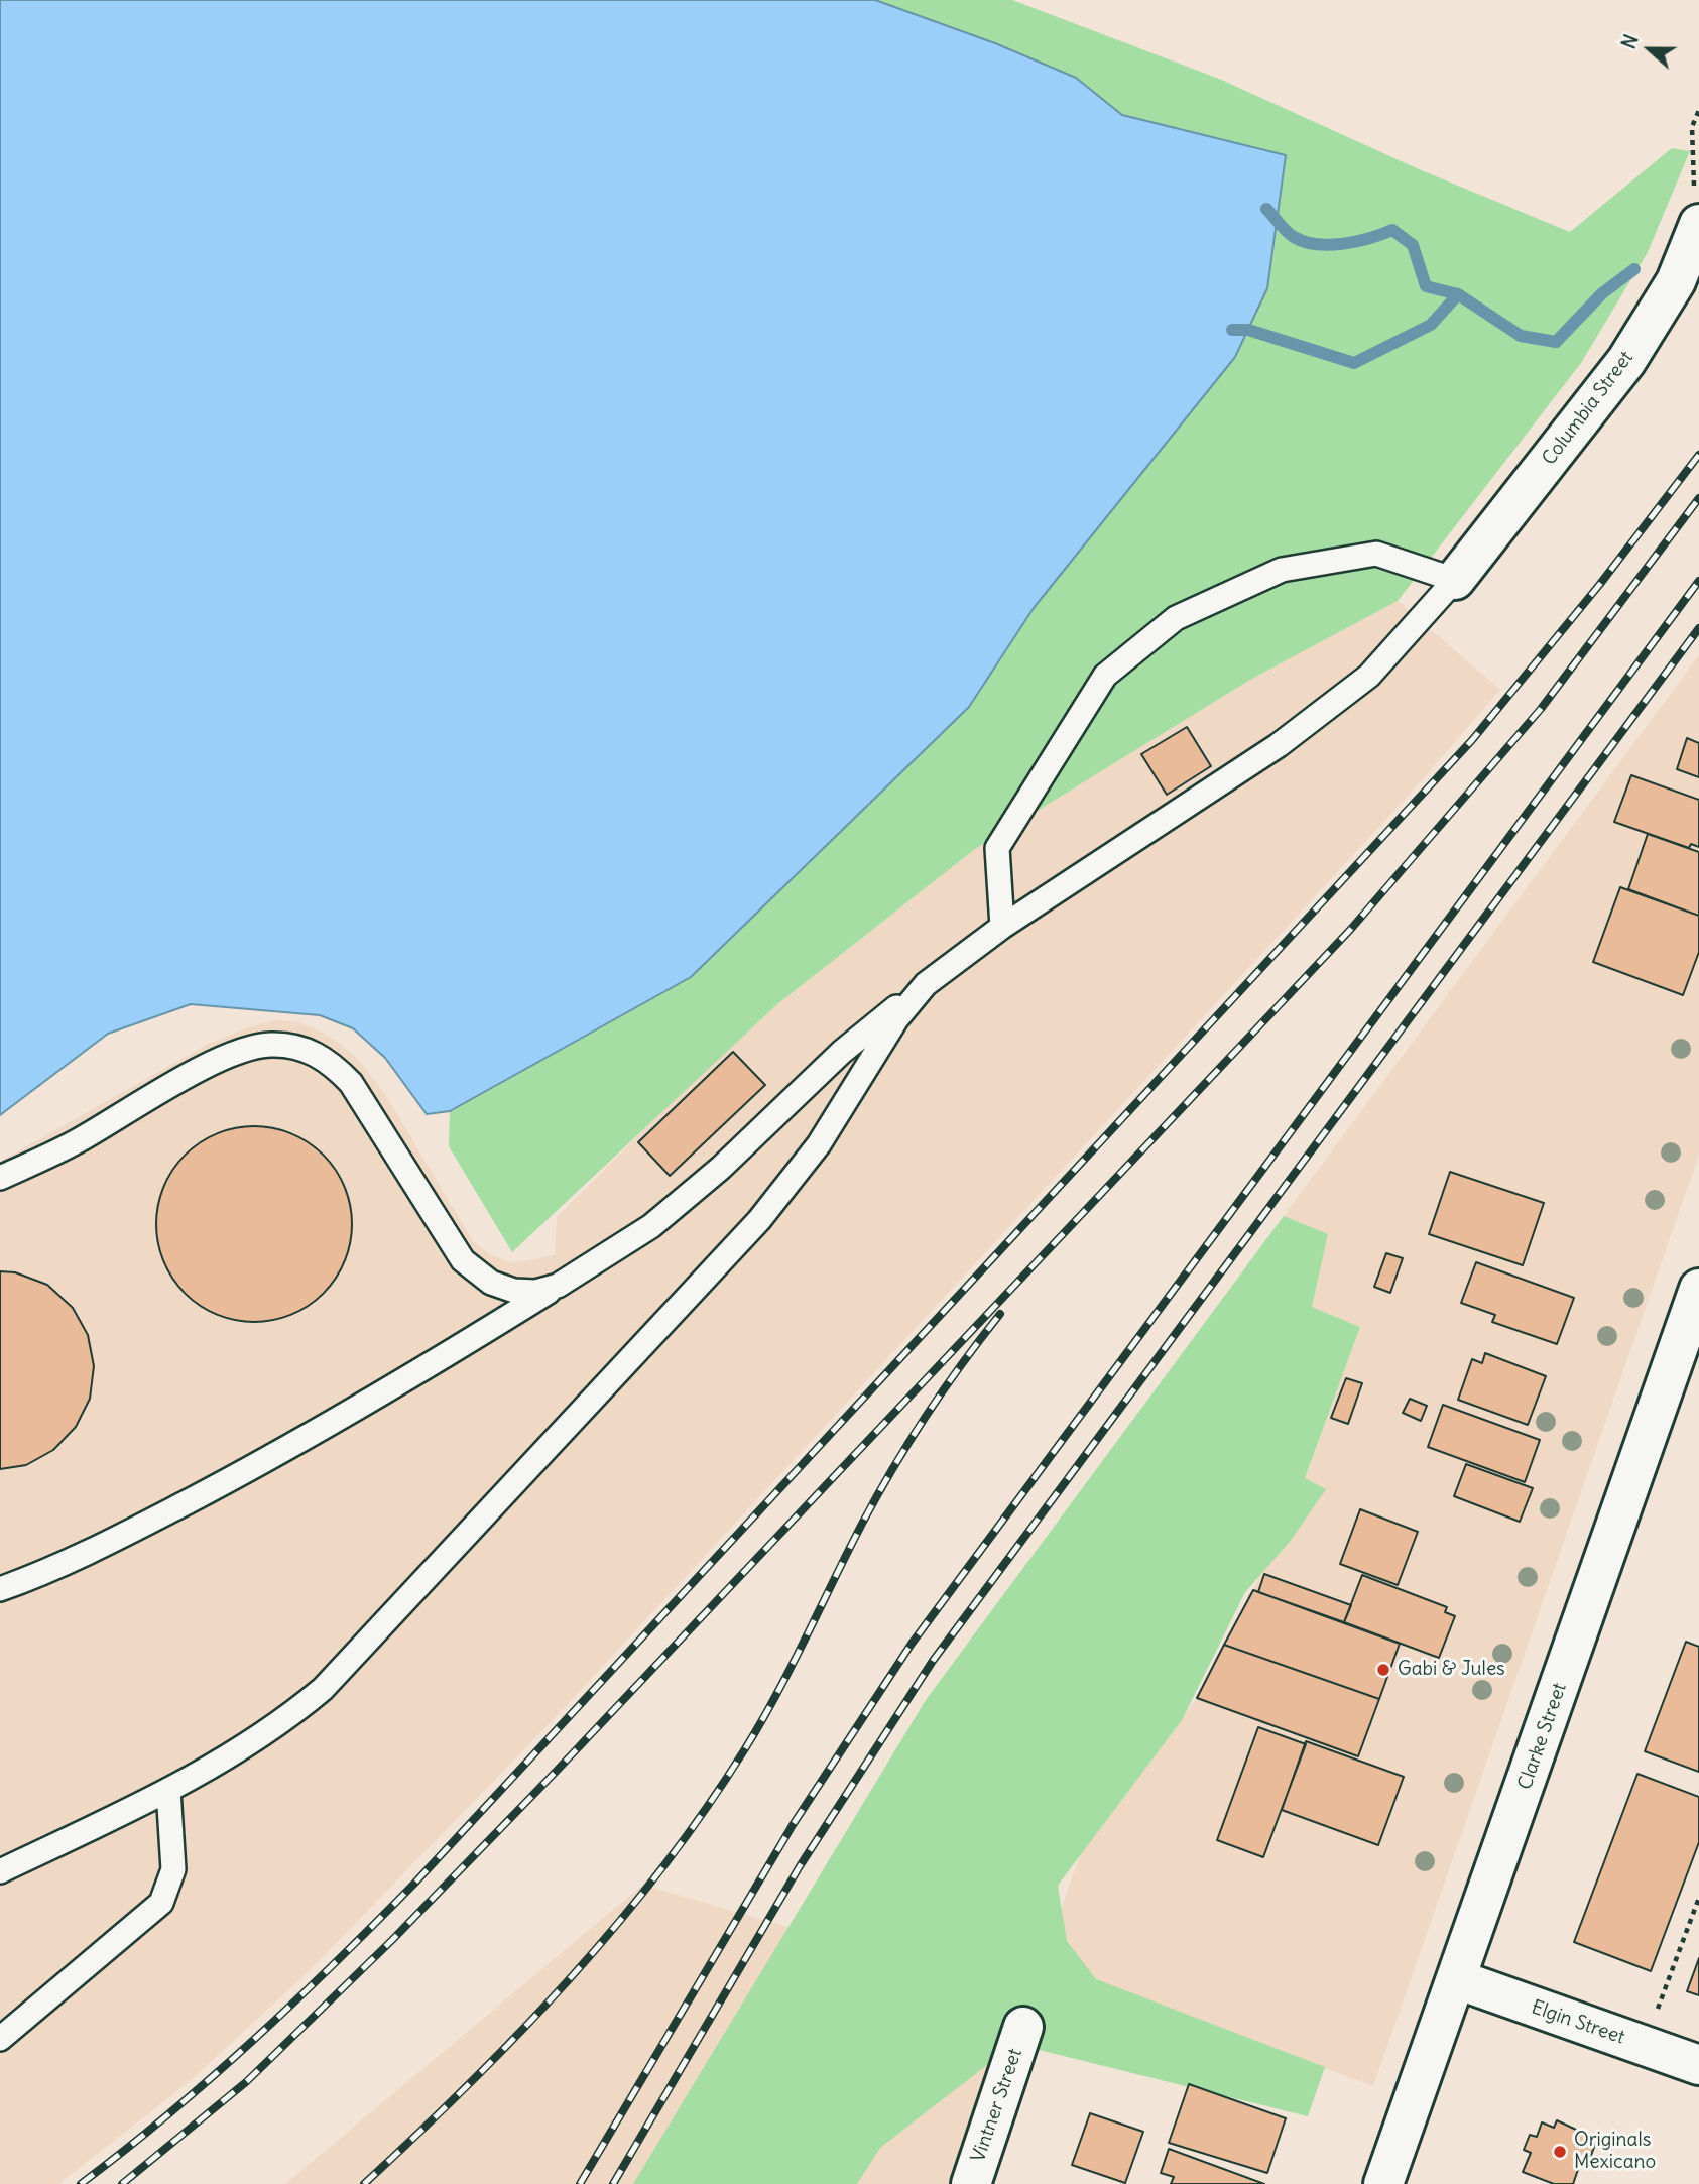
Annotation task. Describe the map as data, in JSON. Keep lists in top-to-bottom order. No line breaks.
{"streets":{"main road":["Columbia Street","Clarke Street","Elgin Street","Vintner Street"]},"crossings":[["Clarke Street","Elgin Street"]],"places":["Gabi & Jules","Originals Mexicano"],"north":"left"}
